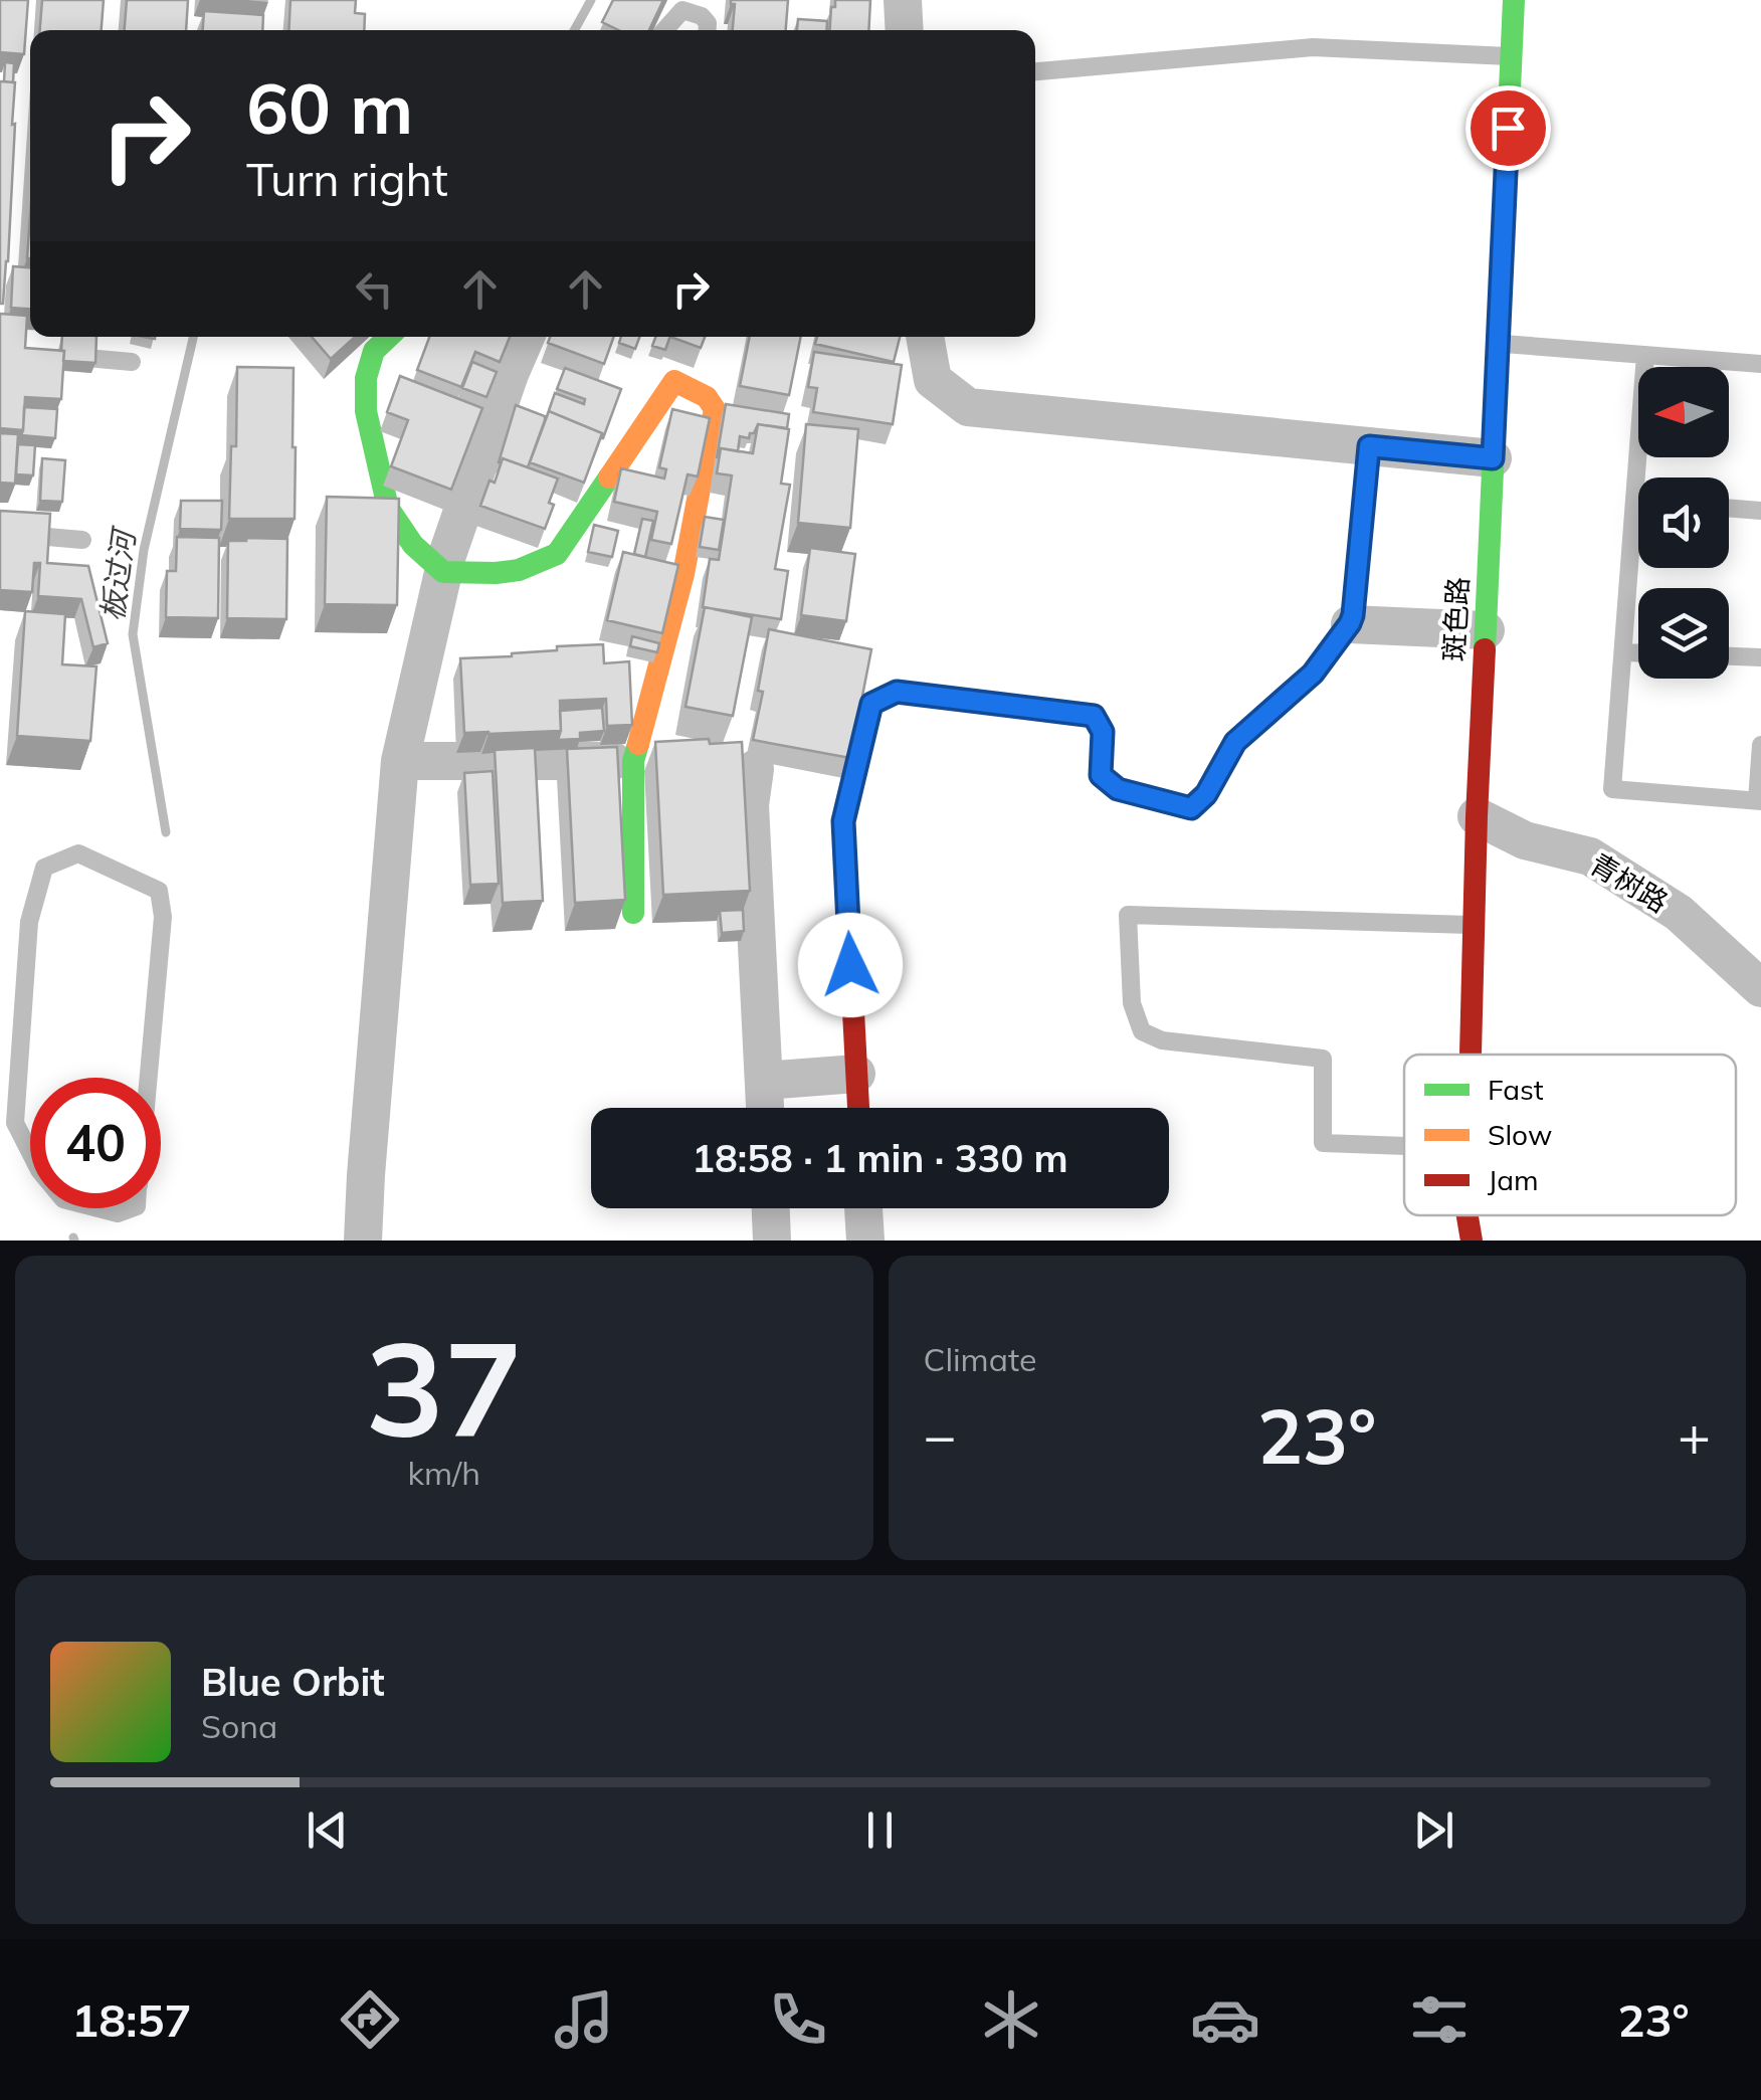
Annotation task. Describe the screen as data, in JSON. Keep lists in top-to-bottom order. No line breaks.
{"streets":{"street":["斑色路","青树路"]},"crossings":[["斑色路","青树路"]],"water":["板过河"],"legend":["Fast","Slow","Jam"],"north":"left","page":{"turn":["60 m","Turn right"],"limit":"40","trip":"18:58 · 1 min · 330 m","tile":[["37","km/h"],"Climate"],"heat":["−","23°","+"],"song":["Blue Orbit","Sona"],"tabs":["18:57","23°"]}}
